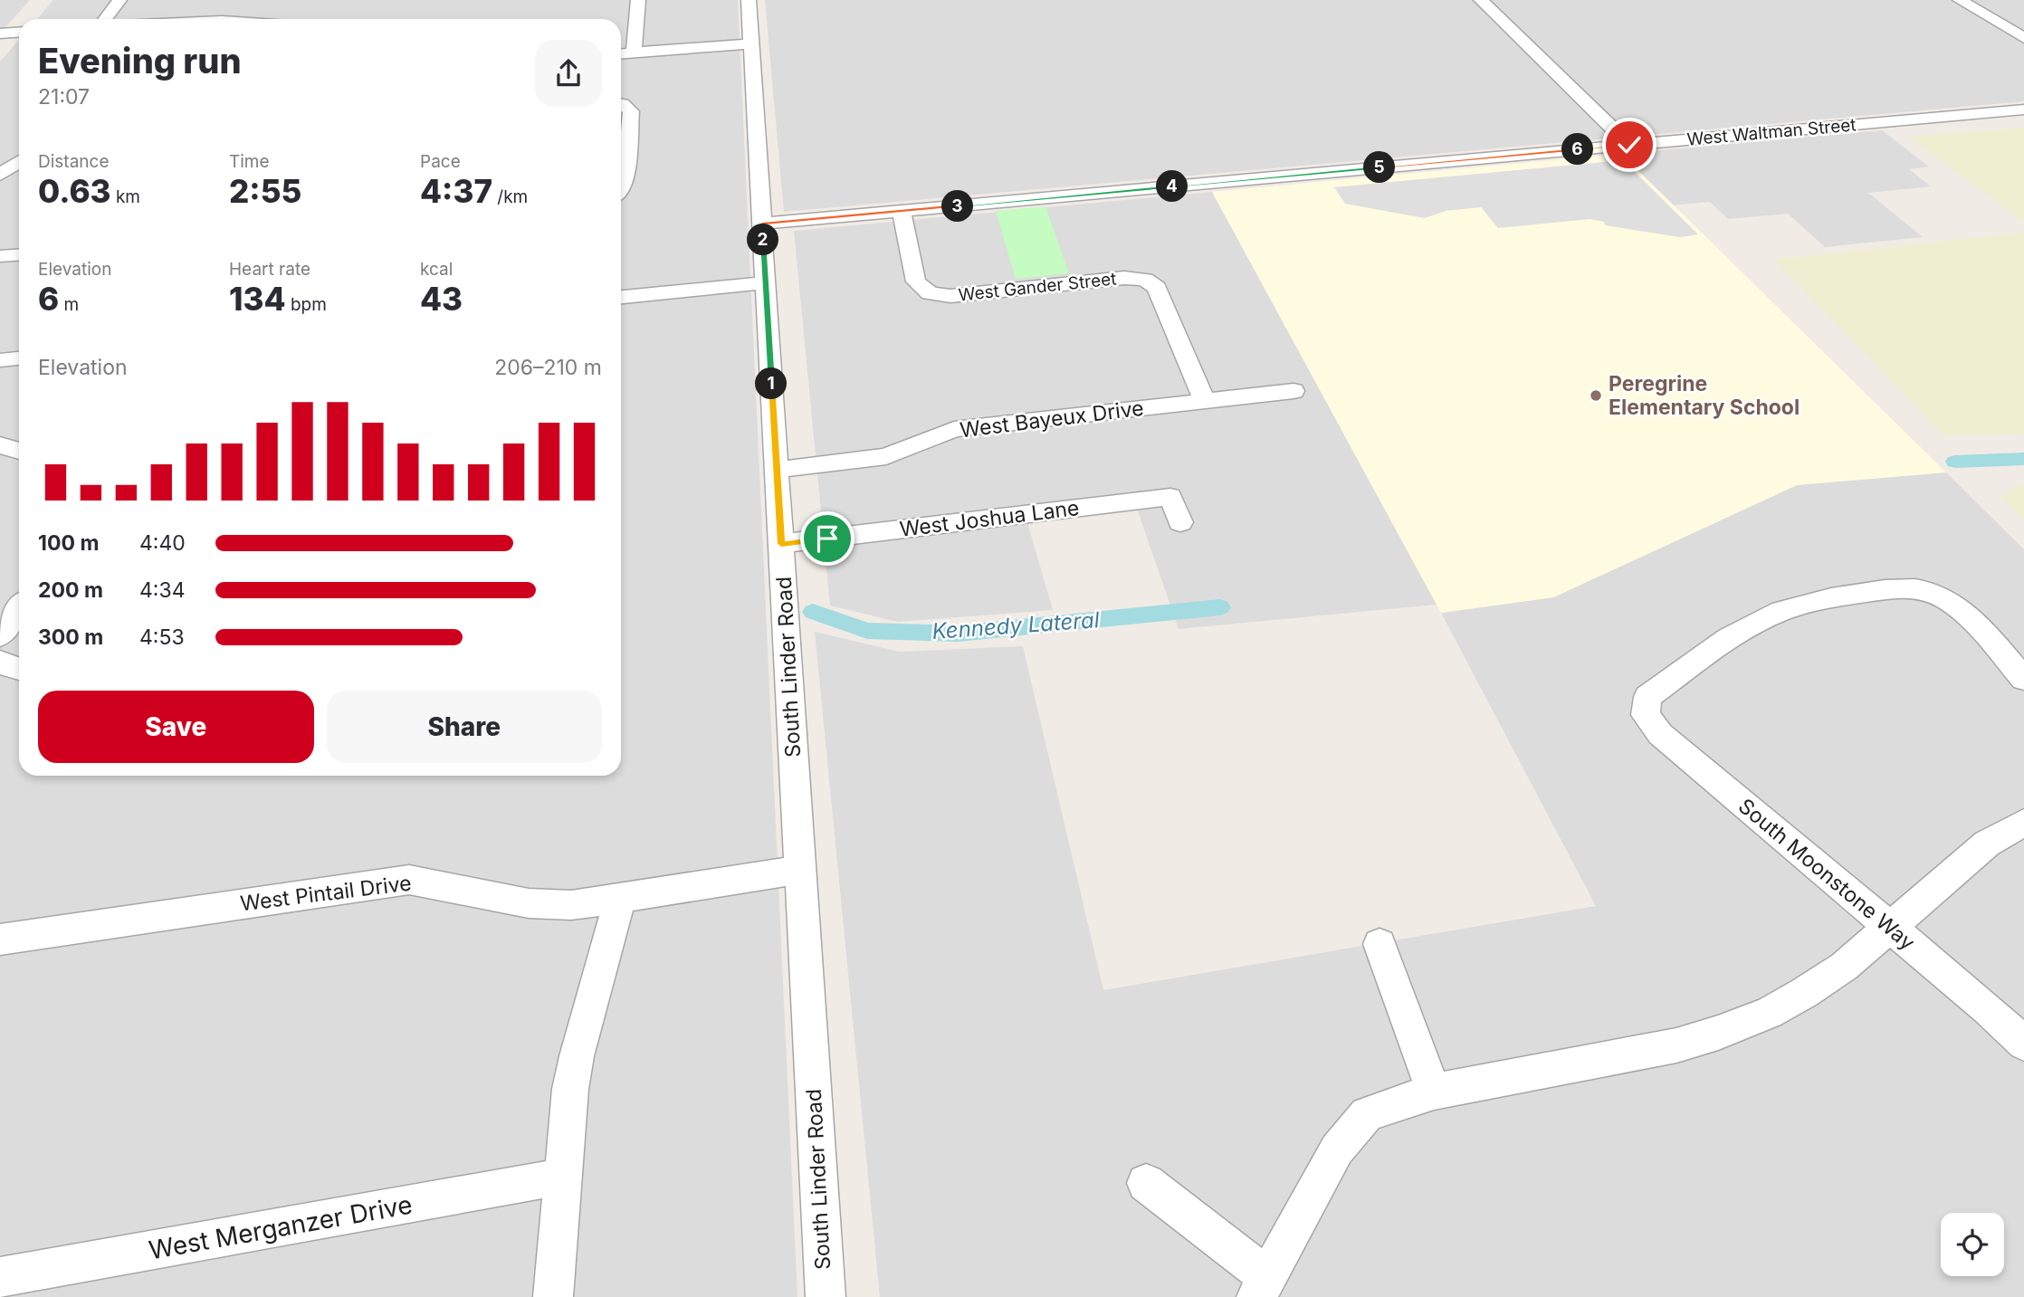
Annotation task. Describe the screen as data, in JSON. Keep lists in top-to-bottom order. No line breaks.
{"streets":{"street":["West Waltman Street","West Gander Street","West Bayeux Drive","West Joshua Lane","South Linder Road","South Moonstone Way","West Pintail Drive","West Merganzer Drive"]},"crossings":[["West Waltman Street","West Gander Street"],["West Waltman Street","South Linder Road"],["West Gander Street","West Bayeux Drive"],["West Bayeux Drive","South Linder Road"],["West Joshua Lane","South Linder Road"],["South Linder Road","West Pintail Drive"]],"water":["Kennedy Lateral"],"places":["Peregrine Elementary School"],"page":{"heading":["Evening run","21:07"],"stats":[["Distance","0.63 km"],["Time","2:55"],["Pace","4:37 /km"],["Elevation","6 m"],["Heart rate","134 bpm"],["kcal","43"]],"pins":["6","5","4","3","2","1"],"chart":["Elevation","206–210 m"],"list":[{"name":"100 m","note":"4:40"},{"name":"200 m","note":"4:34"},{"name":"300 m","note":"4:53"}],"buttons":["Save","Share"]}}
